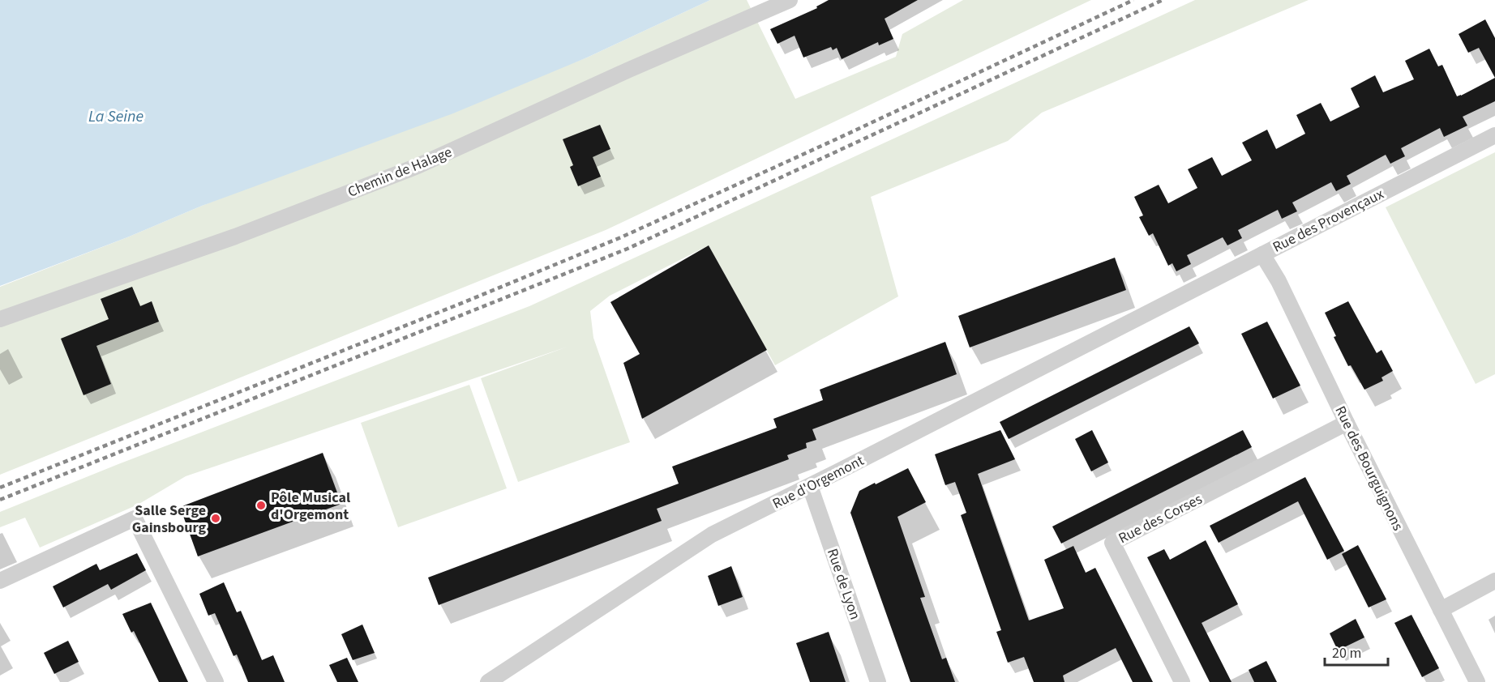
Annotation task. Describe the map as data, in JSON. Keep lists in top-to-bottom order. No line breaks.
{"streets":{"street":["Chemin de Halage","Rue des Provençaux","Rue des Bourguignons","Rue d'Orgemont","Rue des Corses","Rue de Lyon"]},"crossings":[["Rue des Provençaux","Rue des Bourguignons"],["Rue des Provençaux","Rue d'Orgemont"],["Rue des Bourguignons","Rue des Corses"],["Rue d'Orgemont","Rue de Lyon"]],"water":["La Seine"],"places":["Pôle Musical d'Orgemont","Salle Serge Gainsbourg"],"scale_bar":"20 m"}
